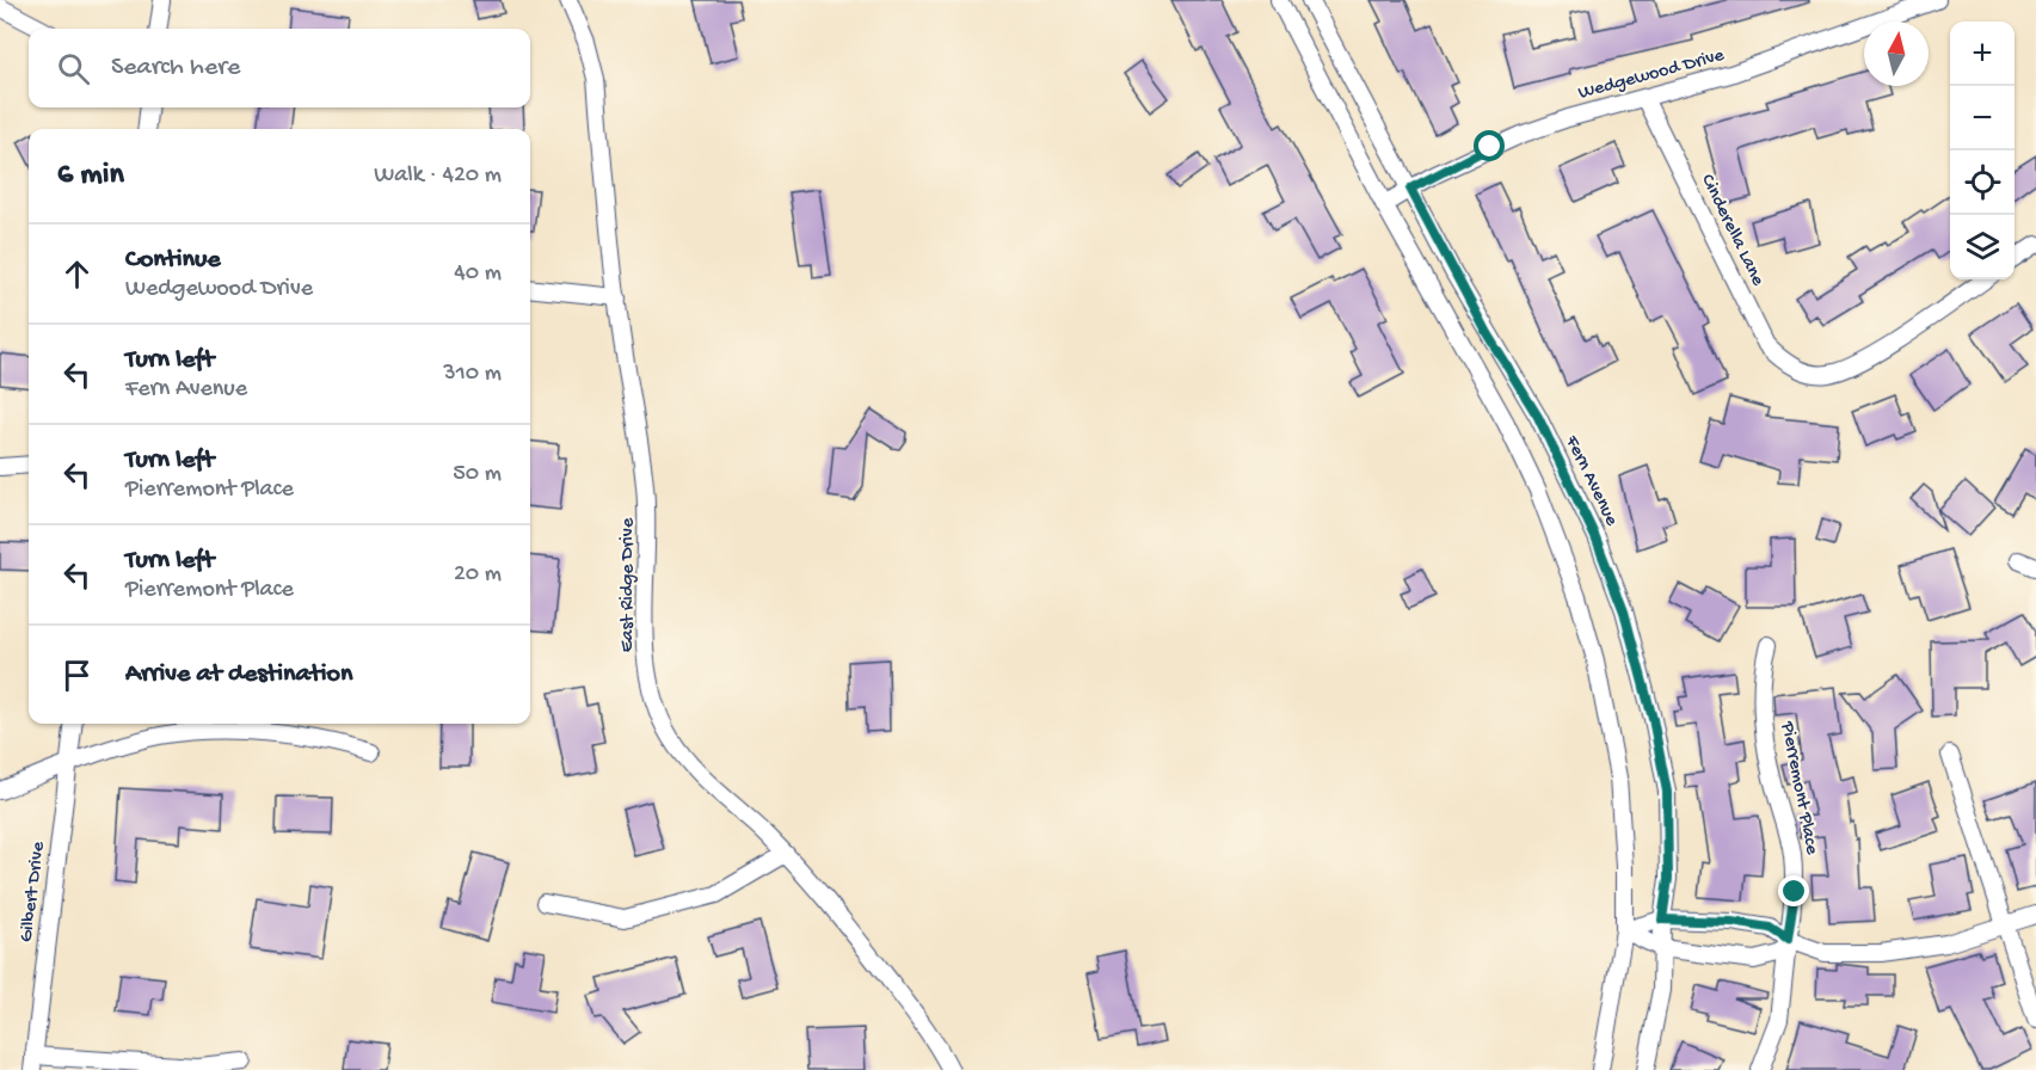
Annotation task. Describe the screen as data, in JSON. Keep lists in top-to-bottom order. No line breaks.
{"streets":{"street":["Wedgewood Drive","Cinderella Lane","Fern Avenue","East Ridge Drive","Pierremont Place","Gilbert Drive"]},"crossings":[["Wedgewood Drive","Cinderella Lane"],["Wedgewood Drive","Fern Avenue"]],"north":"top","page":{"map_buttons":["+","−"],"search":"Search here","heading":["6 min","Walk · 420 m"],"list":[["Continue","Wedgewood Drive","40 m"],["Turn left","Fern Avenue","310 m"],["Turn left","Pierremont Place","50 m"],["Turn left","Pierremont Place","20 m"],"Arrive at destination"]}}
